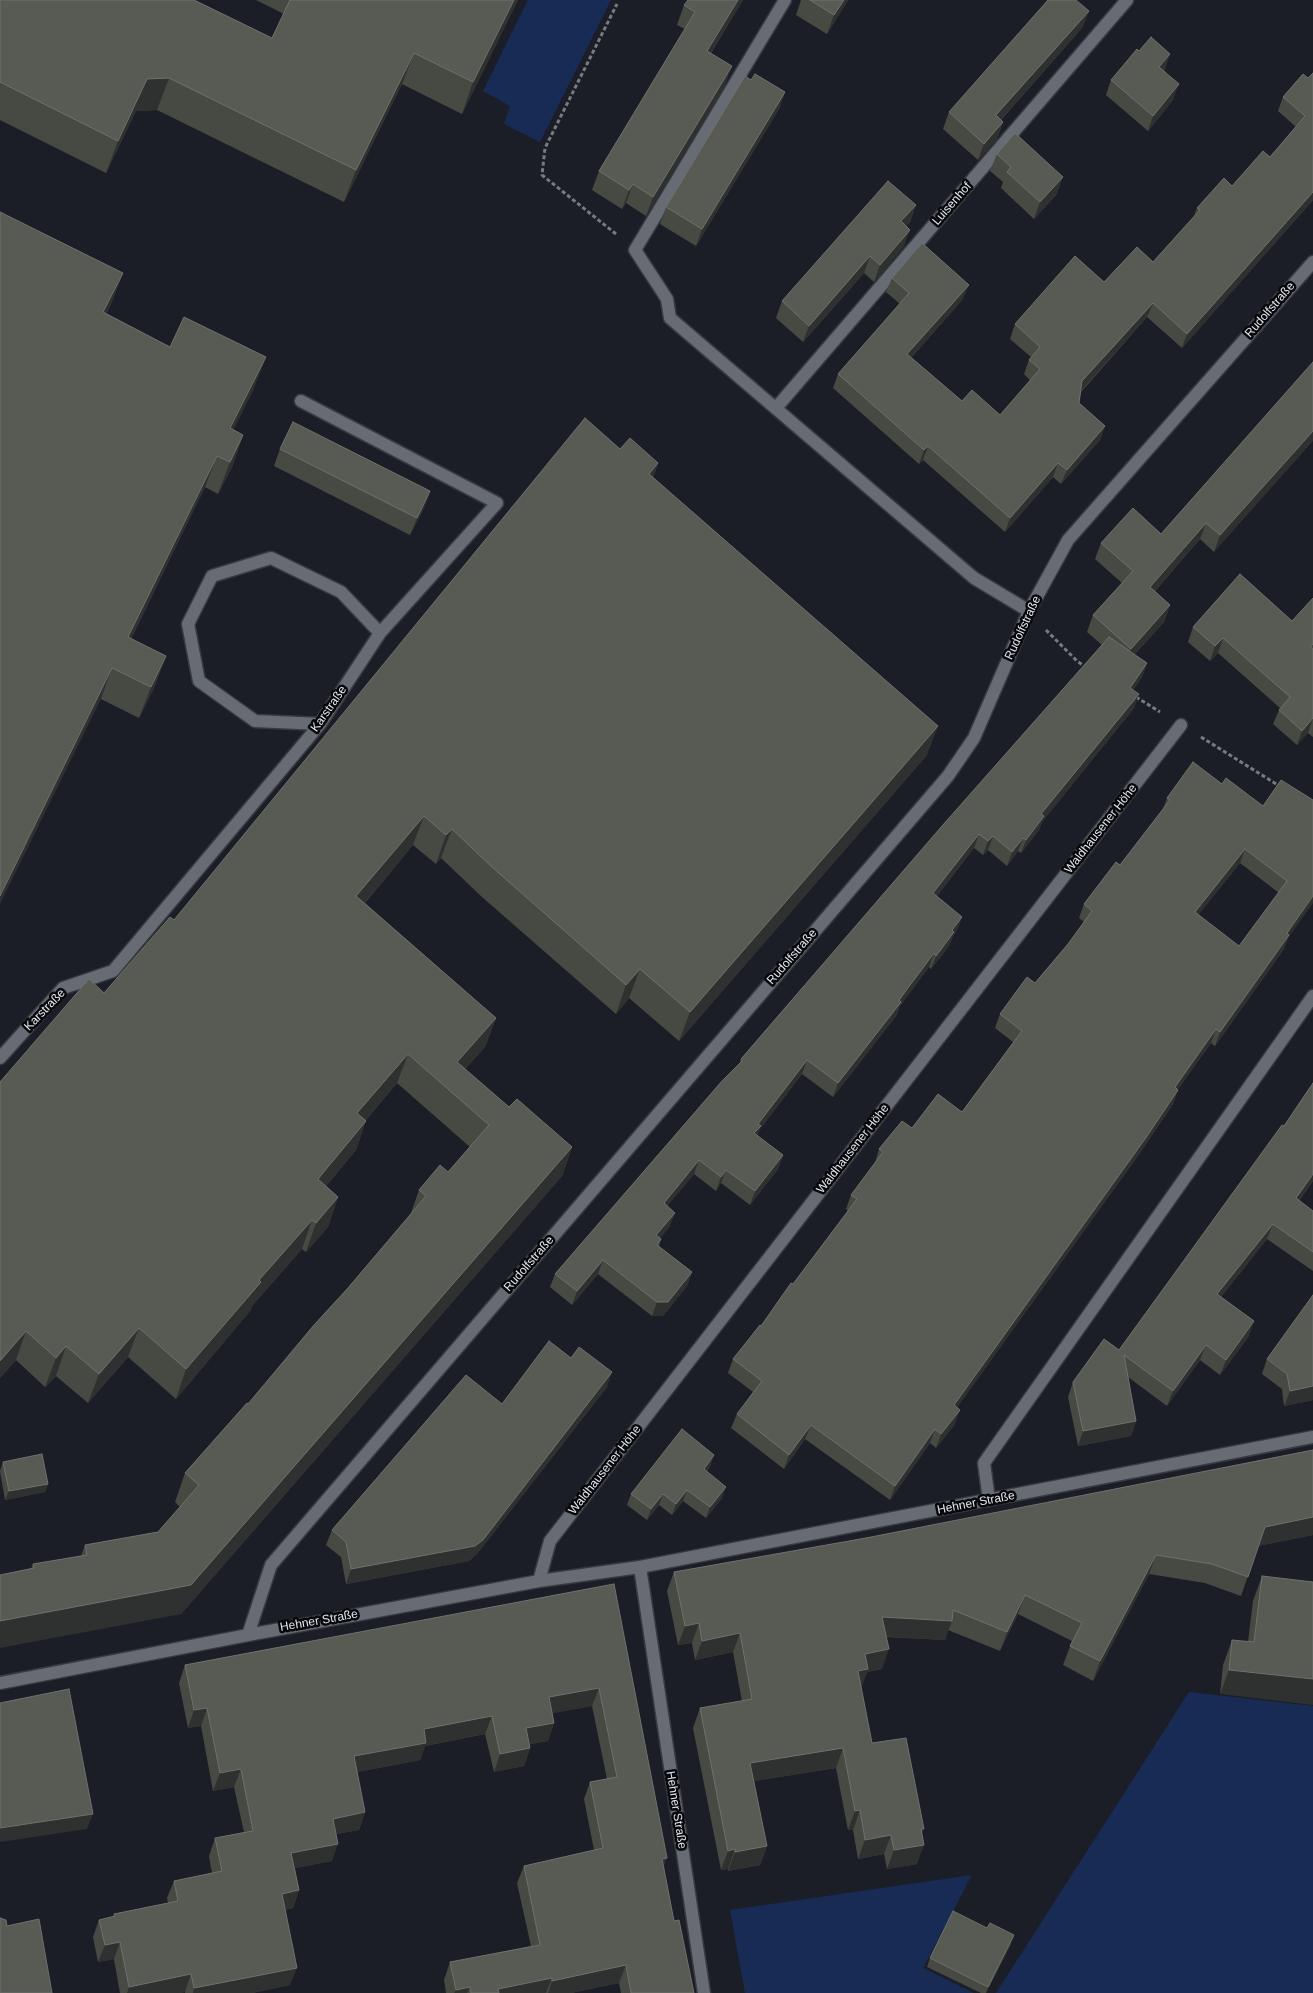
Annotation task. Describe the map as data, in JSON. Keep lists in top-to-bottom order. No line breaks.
{"streets":{"street":["Luisenhof","Rudolfstraße","Karstraße","Waldhausener Höhe","Hehner Straße"]},"crossings":[["Rudolfstraße","Hehner Straße"],["Waldhausener Höhe","Hehner Straße"]]}
